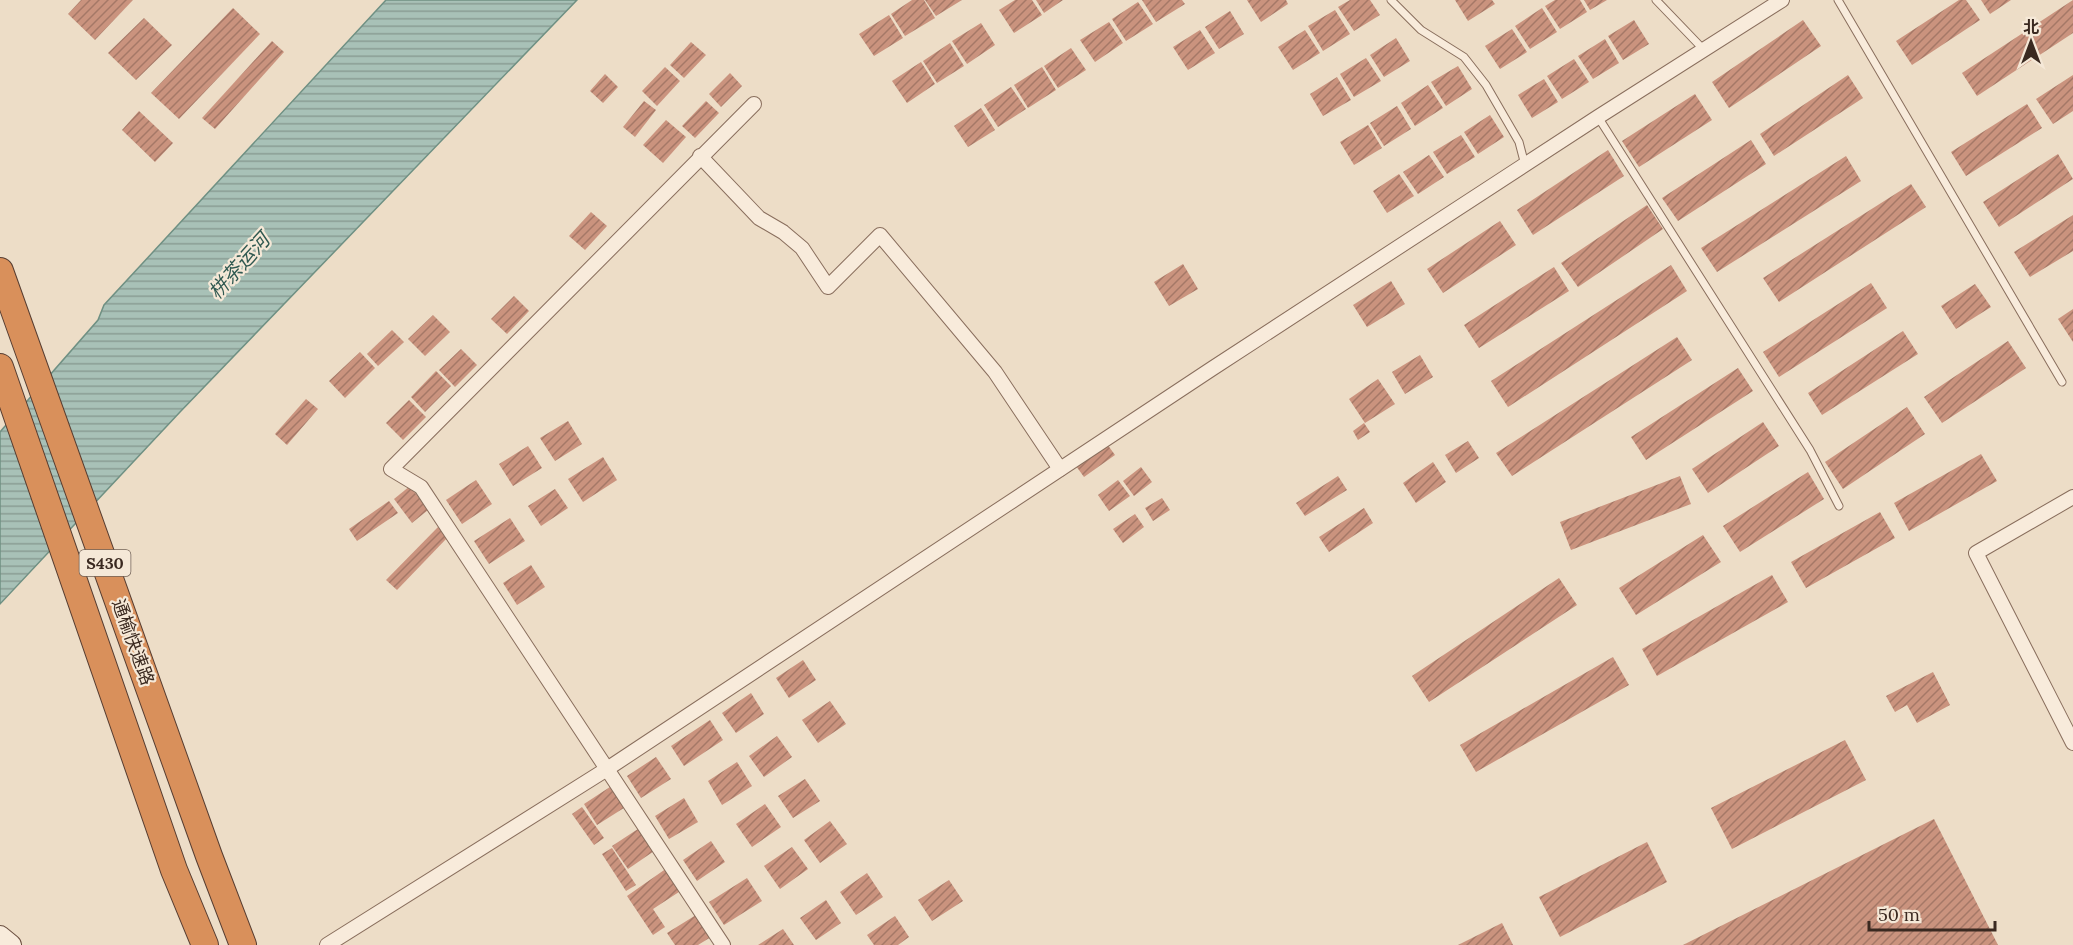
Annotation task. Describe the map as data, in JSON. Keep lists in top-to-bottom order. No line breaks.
{"streets":{"highway":["S430","通榆快速路"]},"water":["栟茶运河"],"scale_bar":"50 m","north":"top"}
